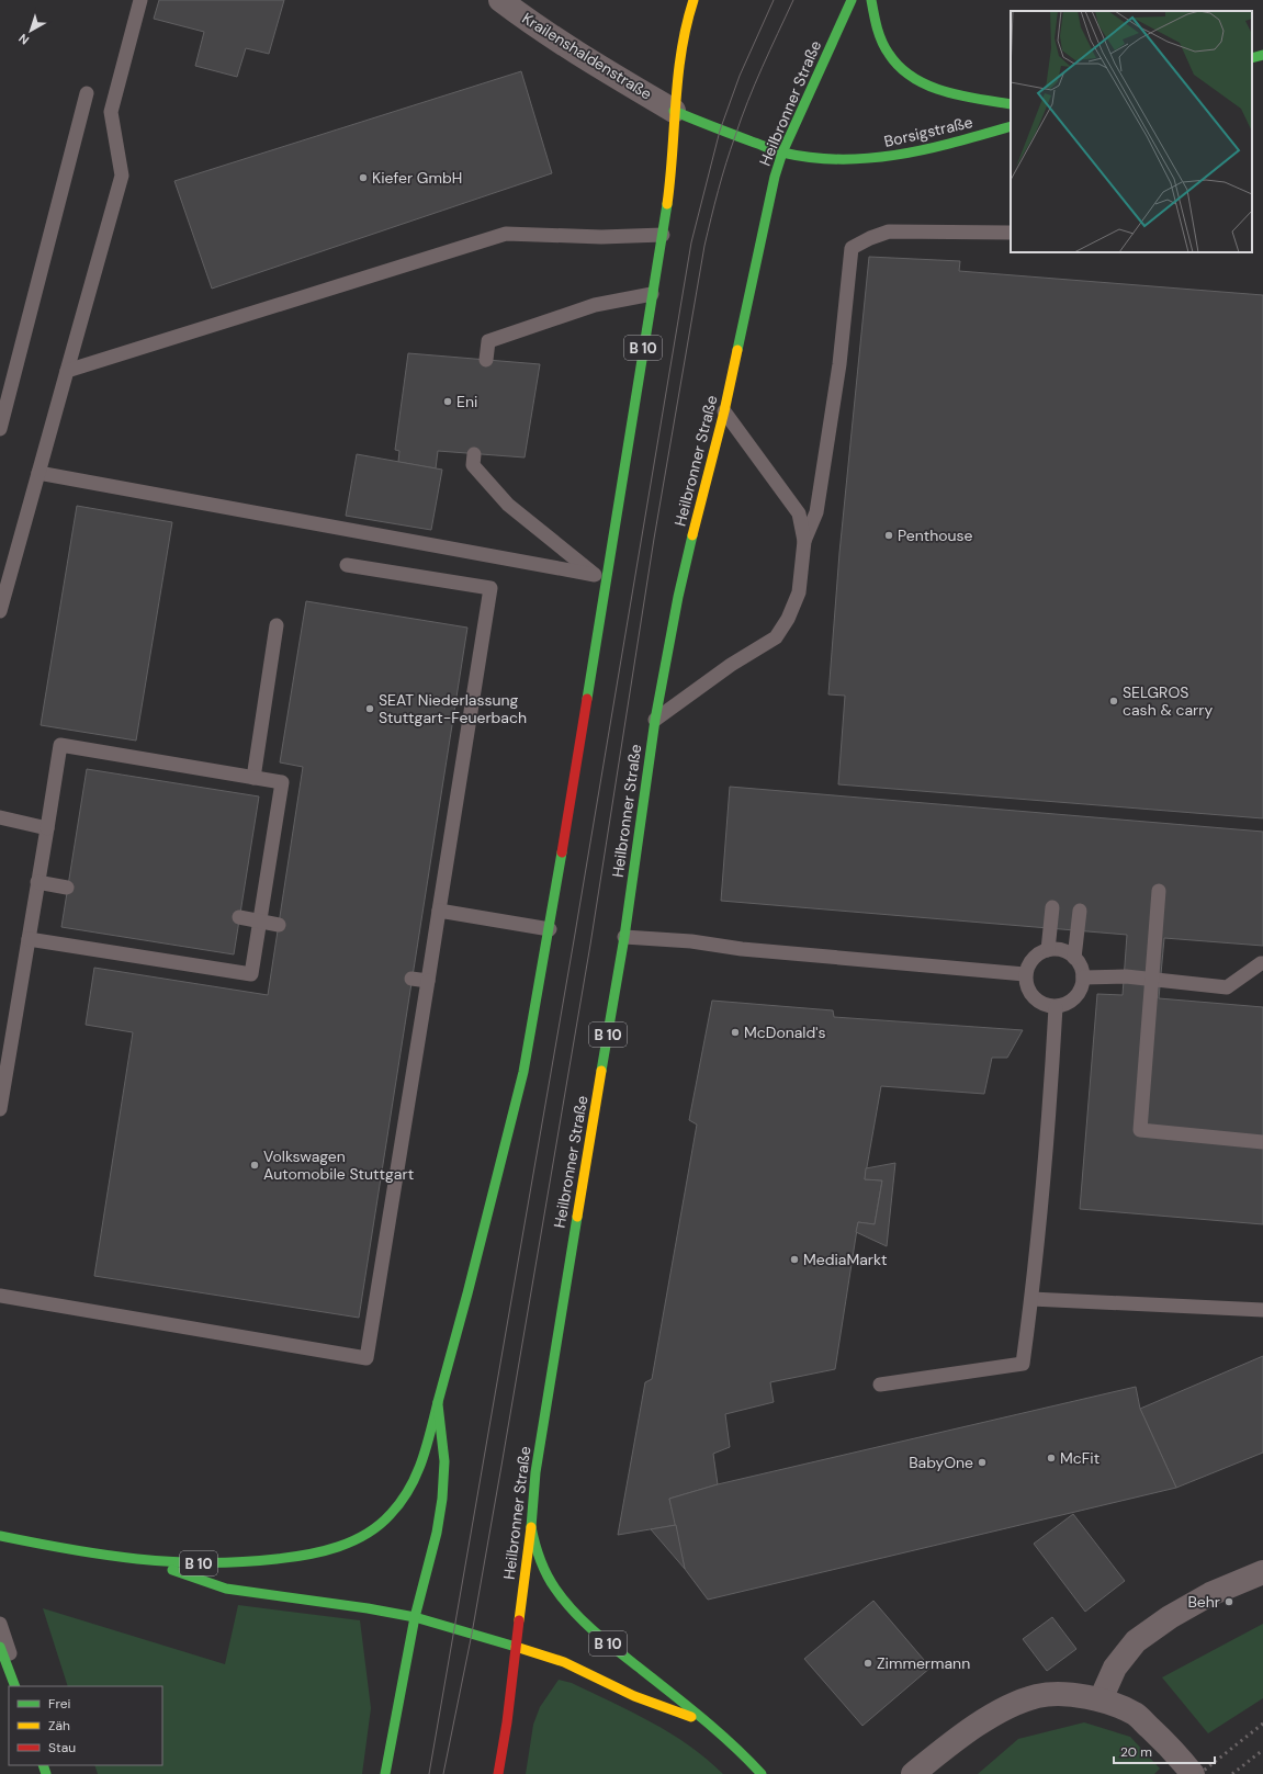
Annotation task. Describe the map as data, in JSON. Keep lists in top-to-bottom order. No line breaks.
{"streets":{"main road":["Heilbronner Straße","Borsigstraße","B 10"],"street":["Krailenshaldenstraße"]},"crossings":[["Krailenshaldenstraße","Borsigstraße"],["Krailenshaldenstraße","B 10"],["Heilbronner Straße","Borsigstraße"],["Heilbronner Straße","B 10"],["Borsigstraße","B 10"]],"places":["Kiefer GmbH","Eni","Penthouse","SELGROS cash & carry","SEAT Niederlassung Stuttgart-Feuerbach","McDonald's","Volkswagen Automobile Stuttgart","MediaMarkt","McFit","BabyOne","Behr","Zimmermann"],"legend":["Frei","Zäh","Stau"],"scale_bar":"20 m","north":"bottom left"}
